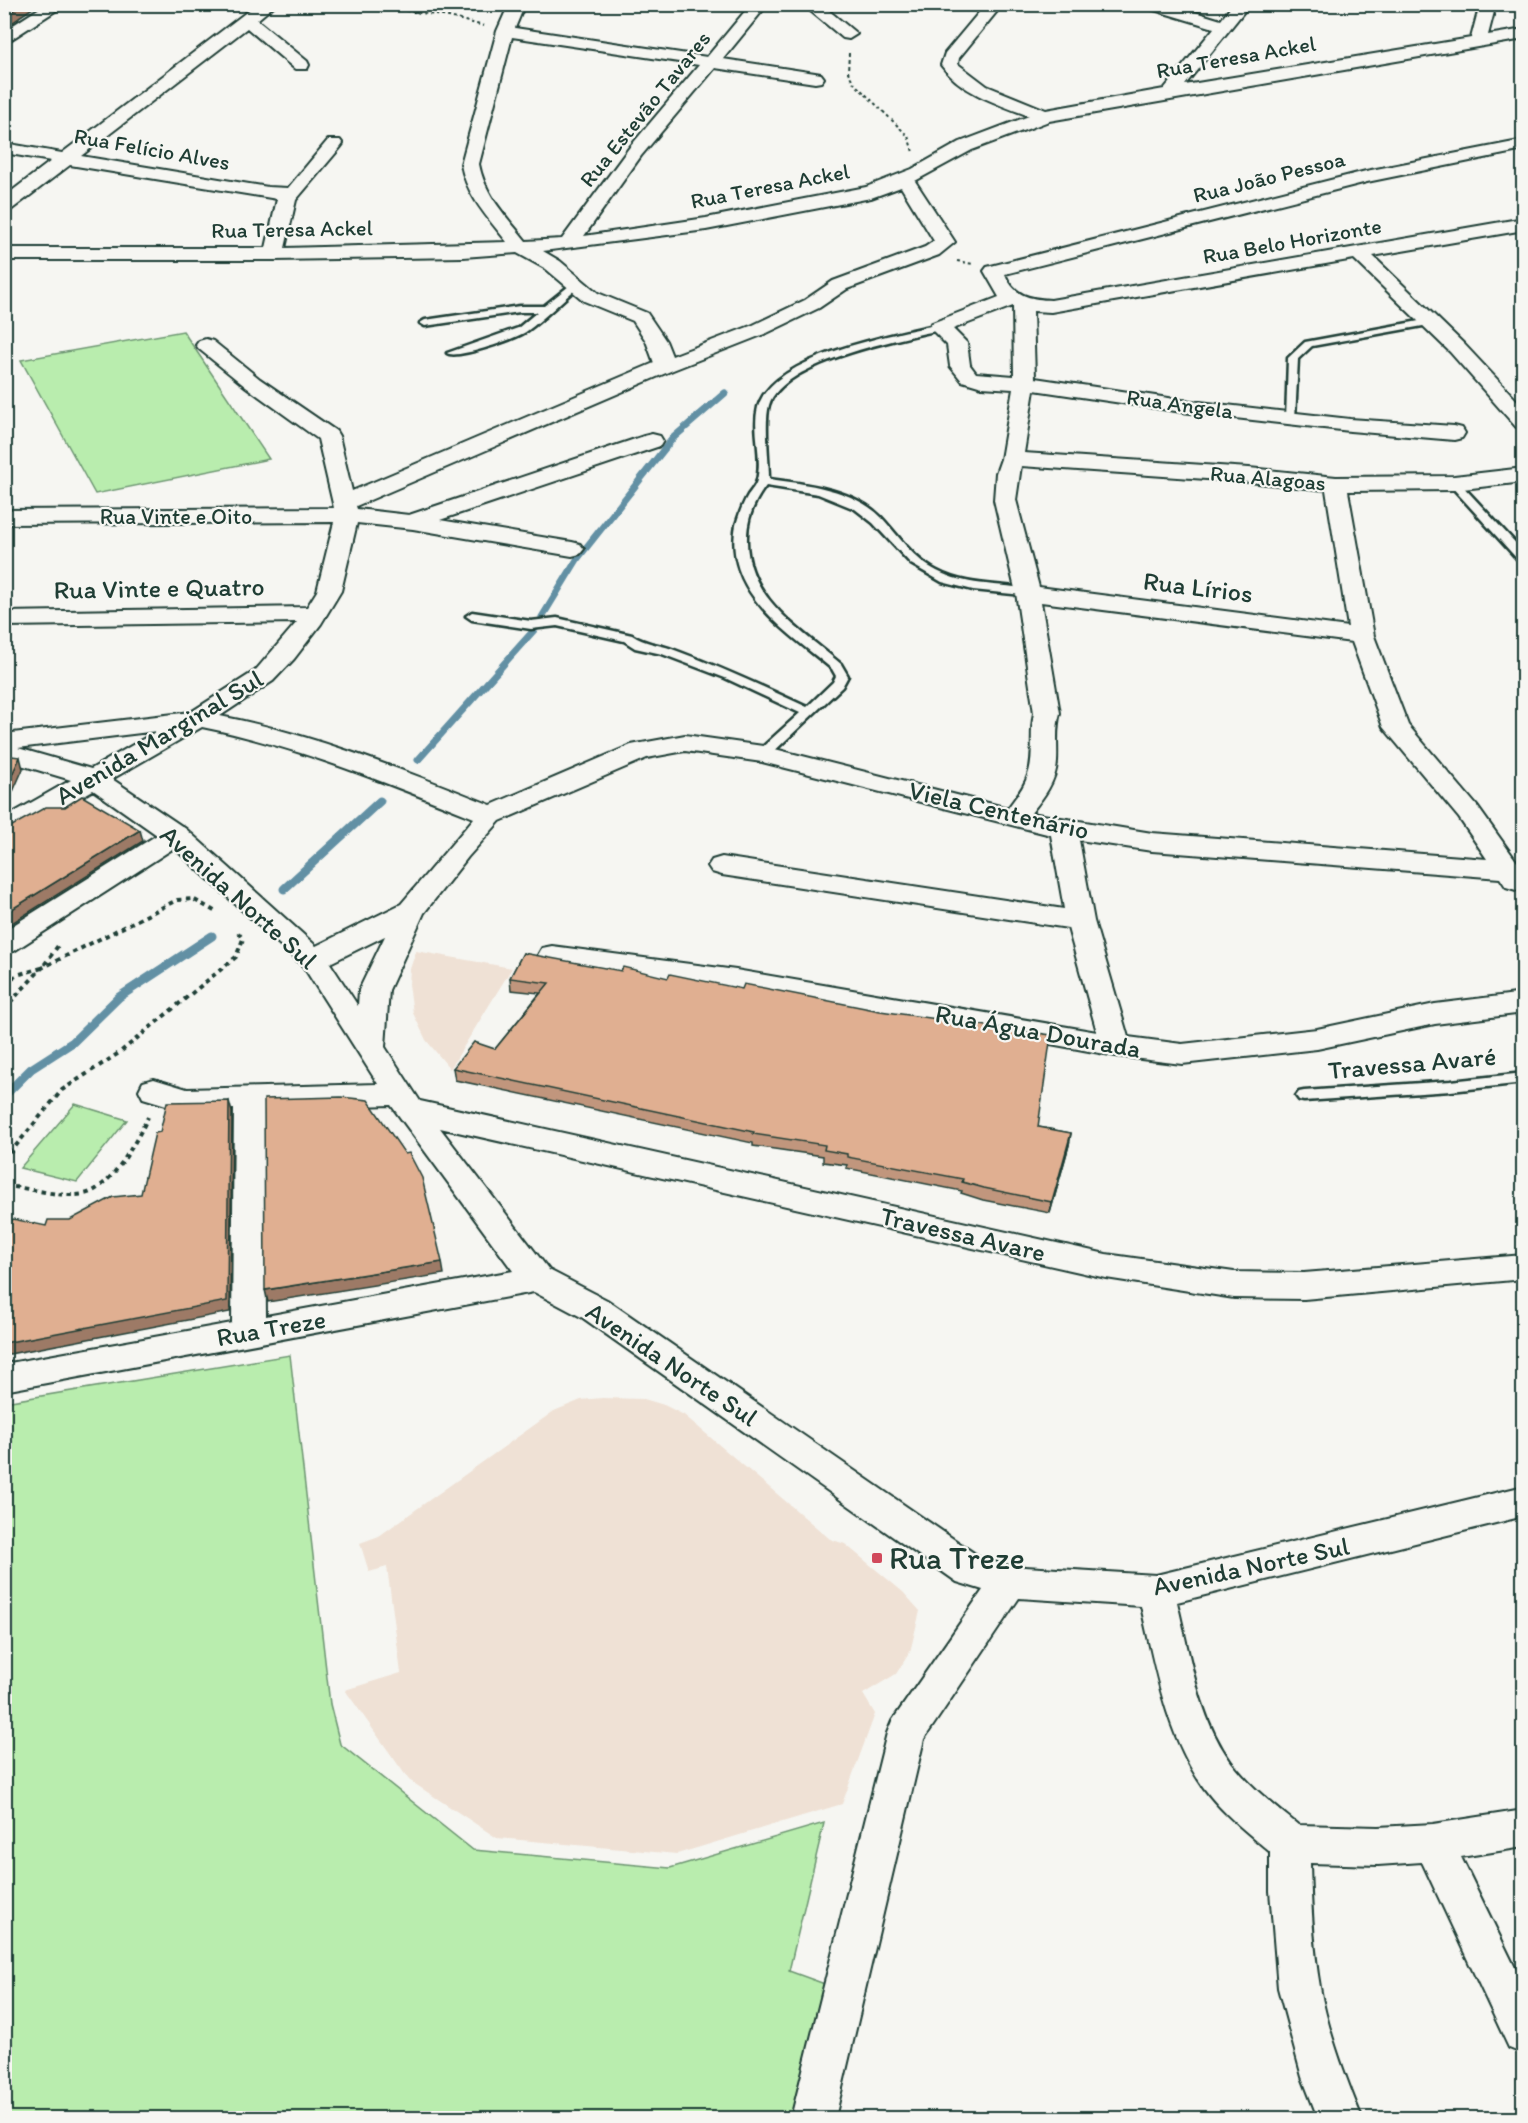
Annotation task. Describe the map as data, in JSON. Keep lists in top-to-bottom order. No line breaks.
{"streets":{"street":["Rua Teresa Ackel","Rua Estevão Tavares","Rua Felício Alves","Rua João Pessoa","Rua Belo Horizonte","Rua Angela","Rua Alagoas","Rua Vinte e Oito","Rua Lírios","Rua Vinte e Quatro","Avenida Marginal Sul","Viela Centenário","Avenida Norte Sul","Rua Água Dourada","Travessa Avare","Rua Treze"],"lane":["Travessa Avaré"]},"crossings":[["Rua Teresa Ackel","Rua Estevão Tavares"],["Rua João Pessoa","Rua Belo Horizonte"],["Rua Vinte e Oito","Avenida Marginal Sul"],["Rua Vinte e Quatro","Avenida Marginal Sul"],["Avenida Marginal Sul","Avenida Norte Sul"],["Avenida Norte Sul","Travessa Avare"],["Avenida Norte Sul","Rua Treze"]],"places":{"transit":["Rua Treze"]}}
